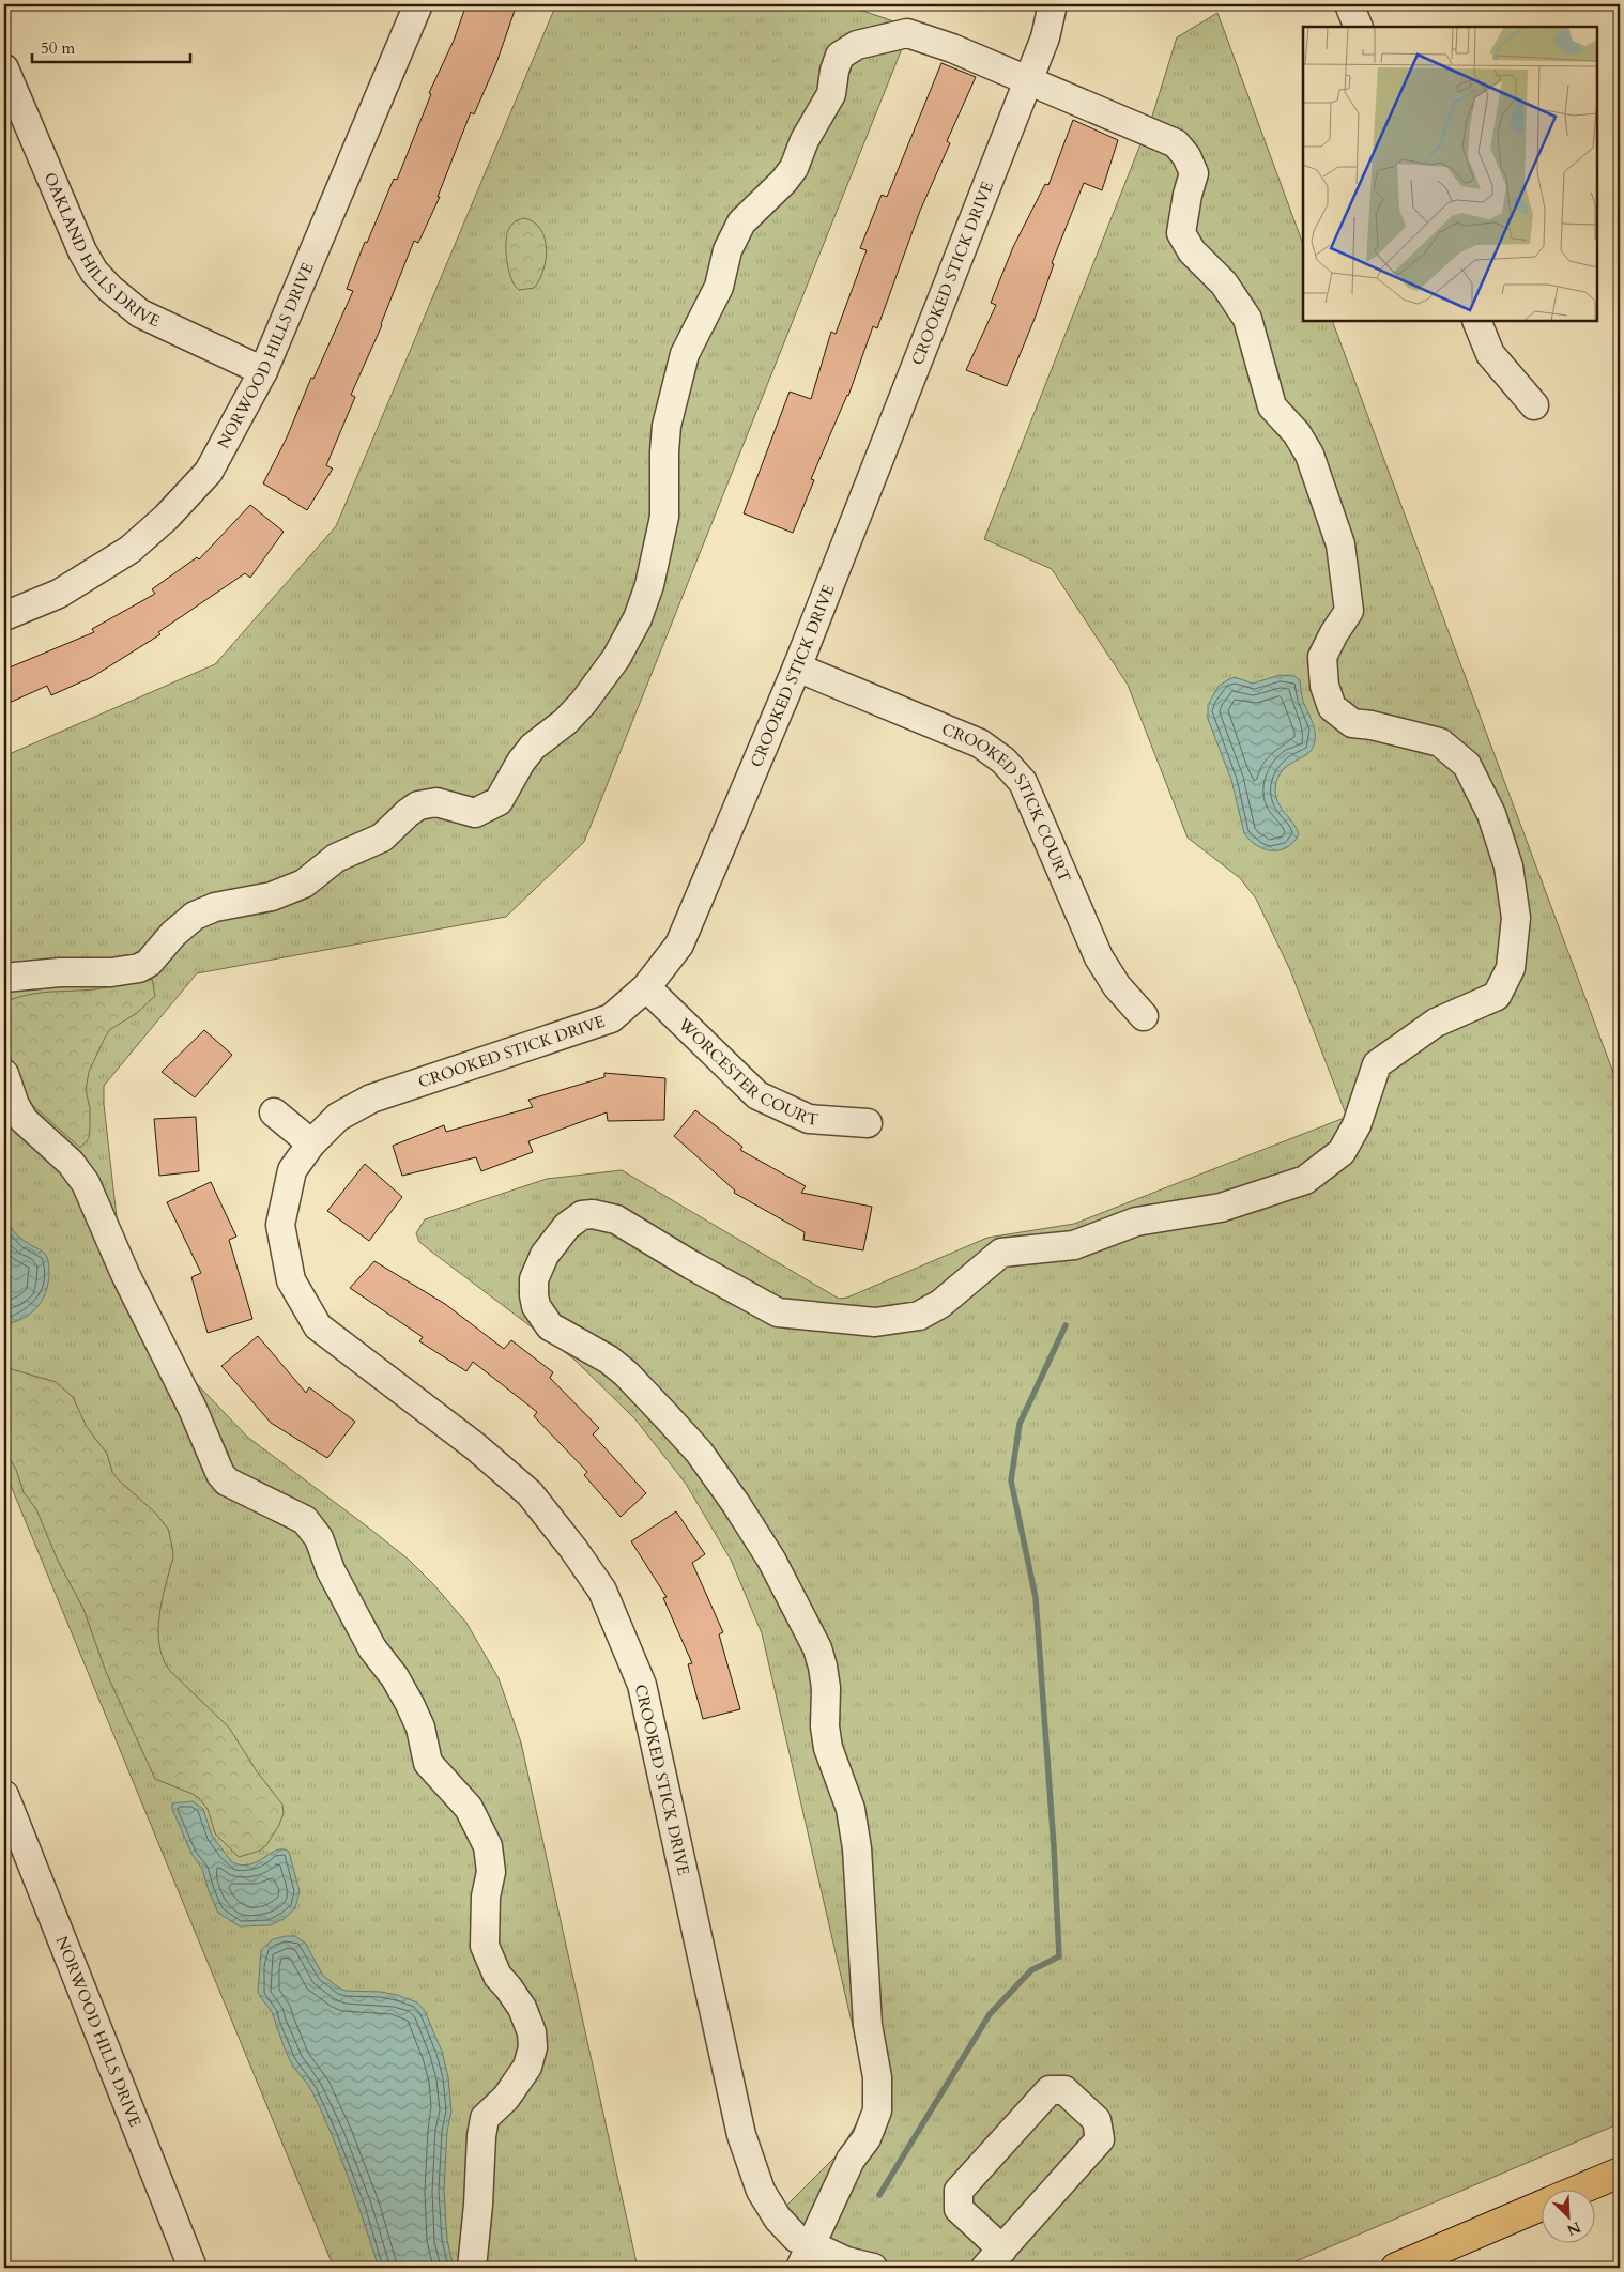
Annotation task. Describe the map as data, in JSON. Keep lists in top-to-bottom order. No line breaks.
{"streets":{"street":["OAKLAND HILLS DRIVE","CROOKED STICK DRIVE","NORWOOD HILLS DRIVE","CROOKED STICK COURT","WORCESTER COURT"]},"crossings":[["OAKLAND HILLS DRIVE","NORWOOD HILLS DRIVE"],["CROOKED STICK DRIVE","CROOKED STICK COURT"],["CROOKED STICK DRIVE","WORCESTER COURT"]],"scale_bar":"50 m","north":"bottom right"}
